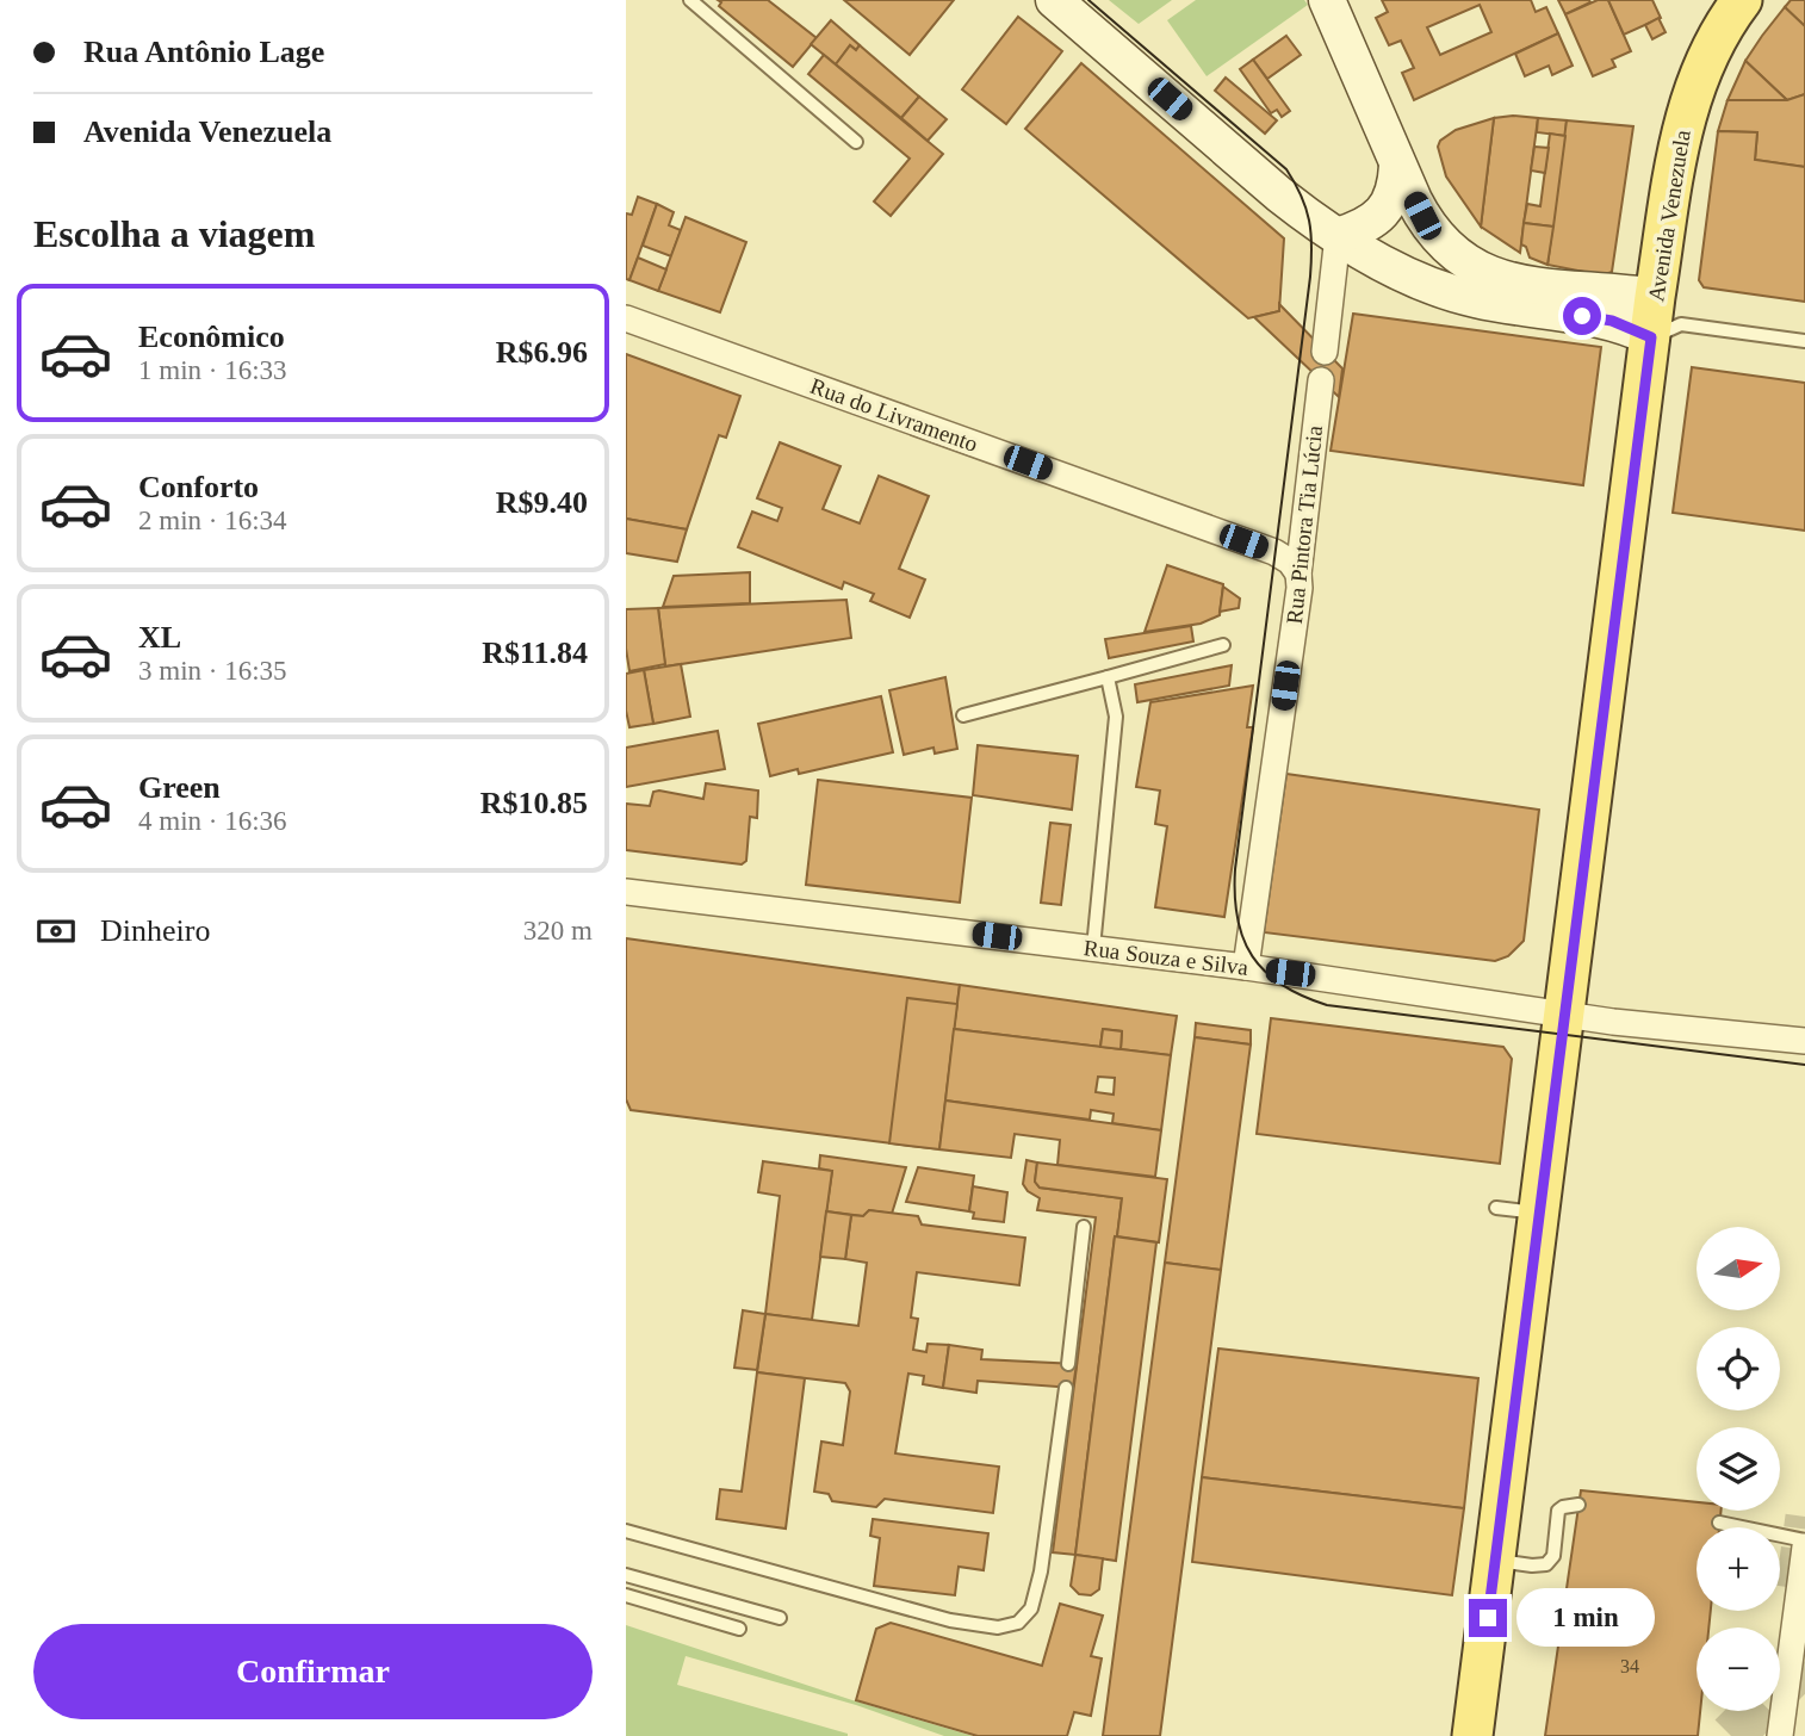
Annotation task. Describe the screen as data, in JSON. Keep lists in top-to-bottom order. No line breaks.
{"streets":{"main road":["Avenida Venezuela"],"street":["Rua do Livramento","Rua Pintora Tia Lúcia","Rua Souza e Silva"]},"crossings":[["Avenida Venezuela","Rua Souza e Silva"],["Rua do Livramento","Rua Pintora Tia Lúcia"],["Rua Pintora Tia Lúcia","Rua Souza e Silva"]],"house_numbers":["34"],"north":"right","page":{"banner":["Rua Antônio Lage","Avenida Venezuela"],"heading":"Escolha a viagem","list":[{"name":"Econômico","note":"1 min · 16:33","value":"R$6.96"},{"name":"Conforto","note":"2 min · 16:34","value":"R$9.40"},{"name":"XL","note":"3 min · 16:35","value":"R$11.84"},{"name":"Green","note":"4 min · 16:36","value":"R$10.85"}],"pay":["Dinheiro","320 m"],"map_buttons":["+","−"],"bubble":"1 min","buttons":"Confirmar"}}
